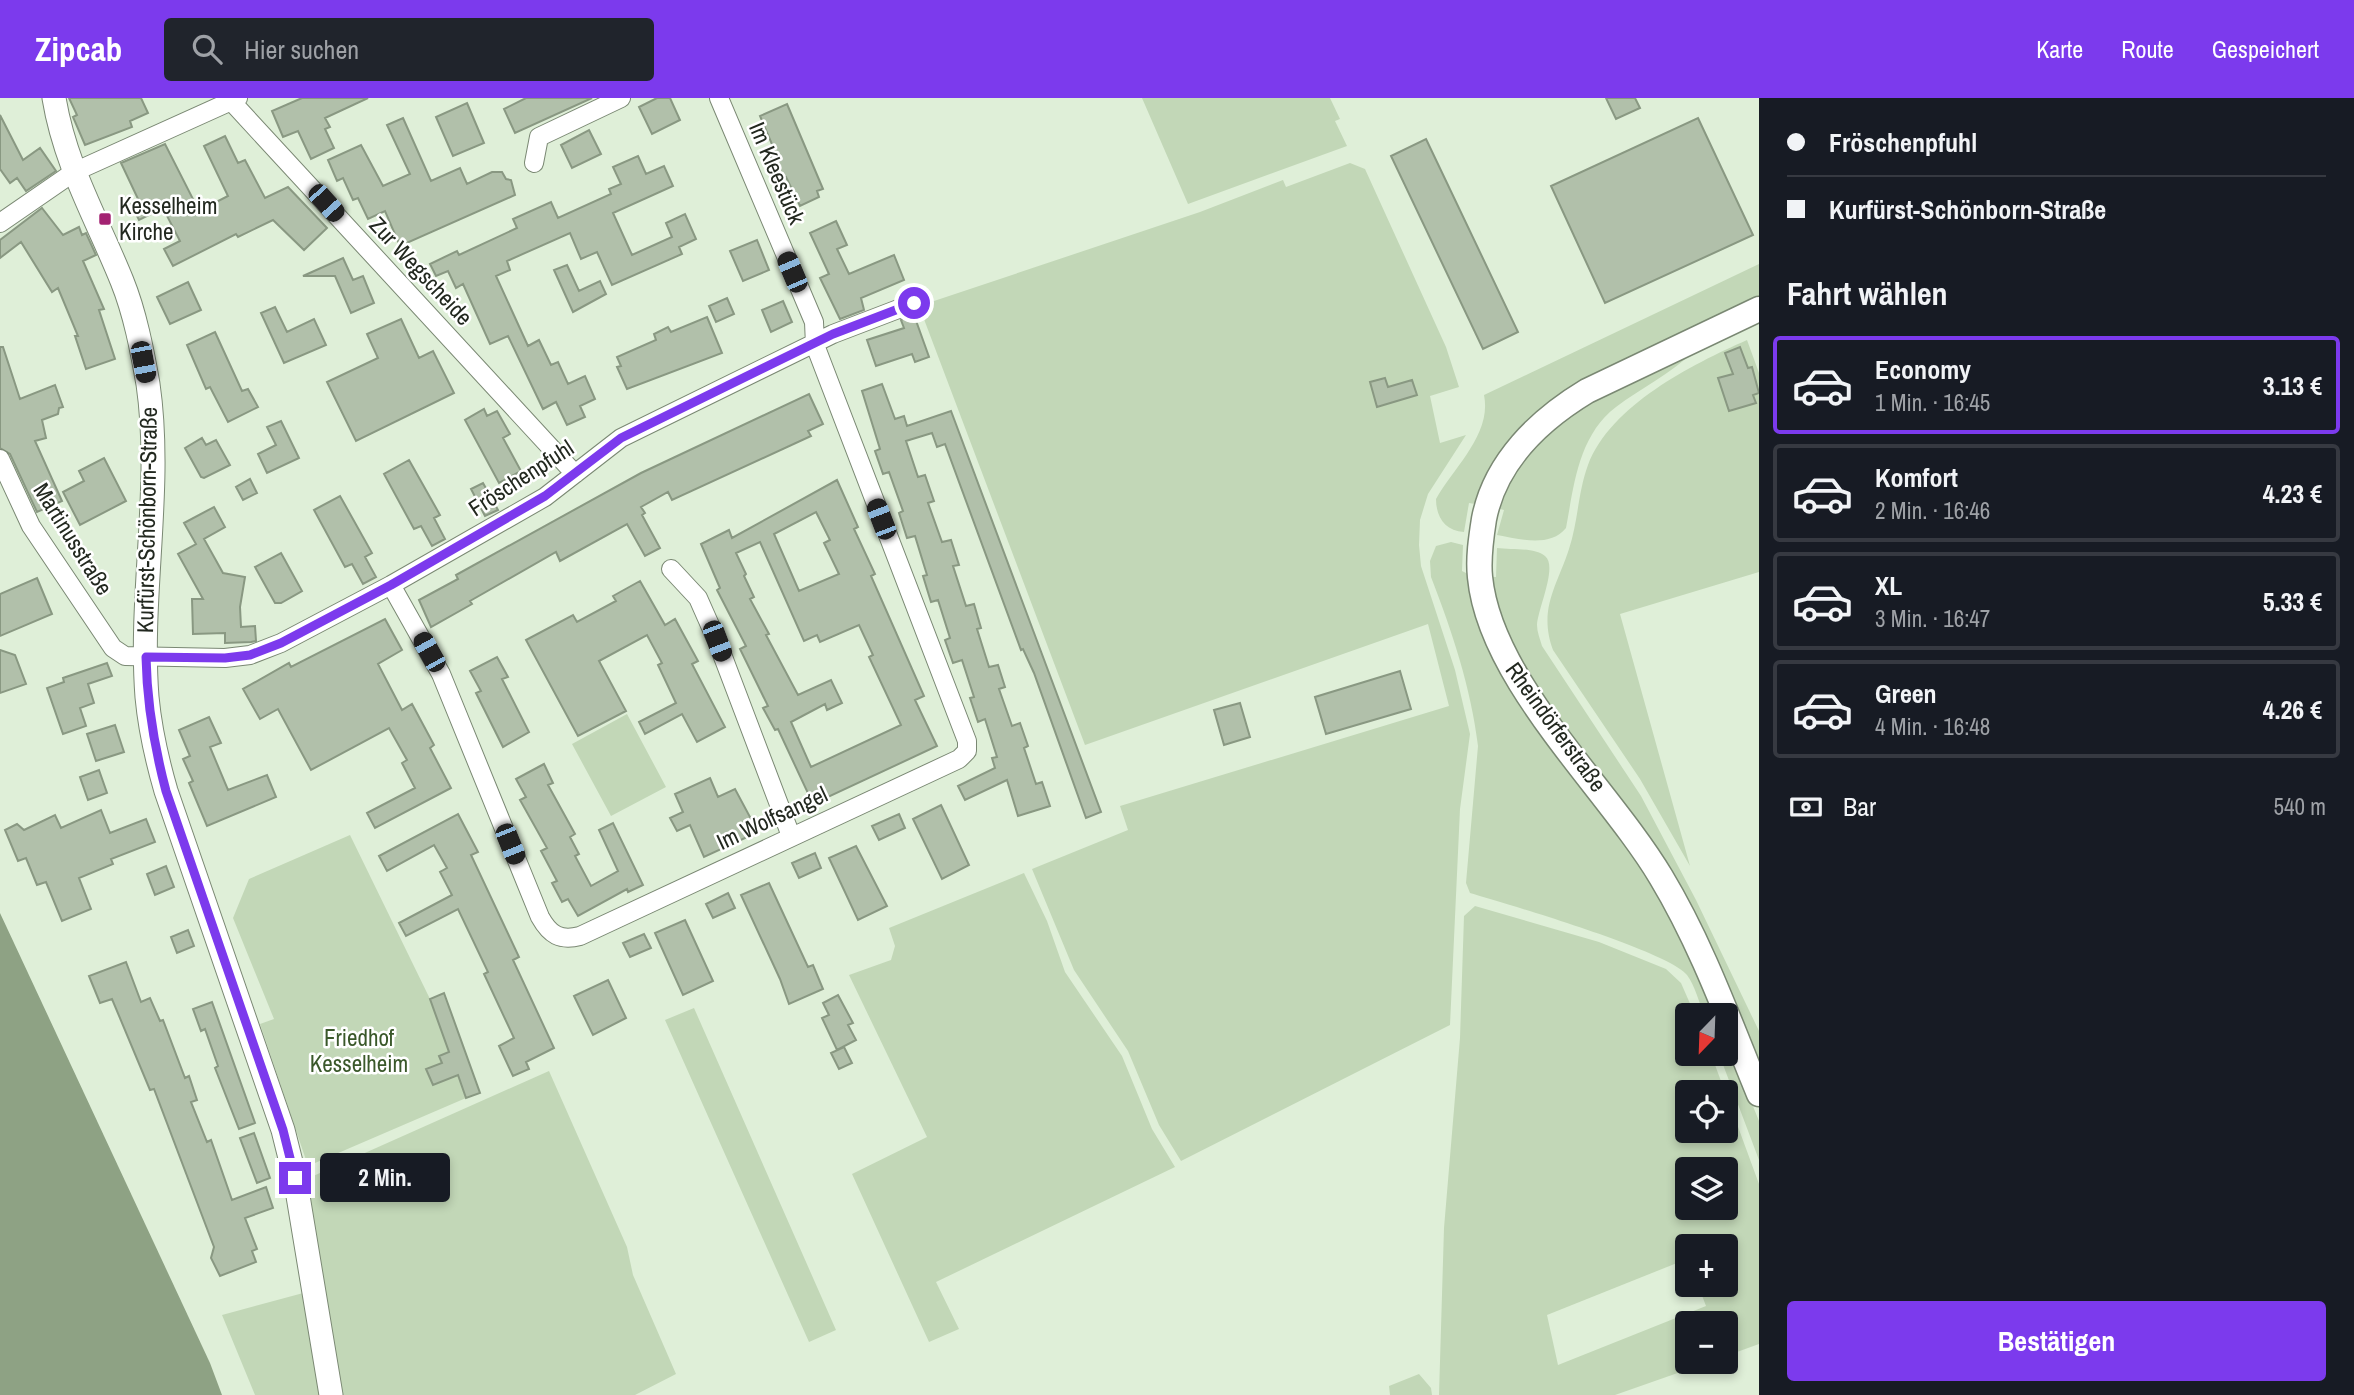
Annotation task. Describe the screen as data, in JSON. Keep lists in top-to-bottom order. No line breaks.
{"streets":{"main road":["Rheindörferstraße"],"street":["Im Kleestück","Zur Wegscheide","Fröschenpfuhl","Kurfürst-Schönborn-Straße","Martinusstraße","Im Wolfsangel"]},"crossings":[["Im Kleestück","Fröschenpfuhl"],["Im Kleestück","Im Wolfsangel"],["Zur Wegscheide","Fröschenpfuhl"],["Fröschenpfuhl","Kurfürst-Schönborn-Straße"],["Fröschenpfuhl","Martinusstraße"],["Fröschenpfuhl","Im Wolfsangel"],["Kurfürst-Schönborn-Straße","Martinusstraße"]],"parks":["Friedhof Kesselheim"],"places":{"transit":["Kesselheim Kirche"]},"north":"bottom left","page":{"header":"Zipcab","search":"Hier suchen","nav":["Karte","Route","Gespeichert"],"banner":["Fröschenpfuhl","Kurfürst-Schönborn-Straße"],"heading":"Fahrt wählen","list":[{"name":"Economy","note":"1 Min. · 16:45","value":"3.13 €"},{"name":"Komfort","note":"2 Min. · 16:46","value":"4.23 €"},{"name":"XL","note":"3 Min. · 16:47","value":"5.33 €"},{"name":"Green","note":"4 Min. · 16:48","value":"4.26 €"}],"pay":["Bar","540 m"],"map_buttons":["+","−"],"bubble":"2 Min.","buttons":"Bestätigen"}}
